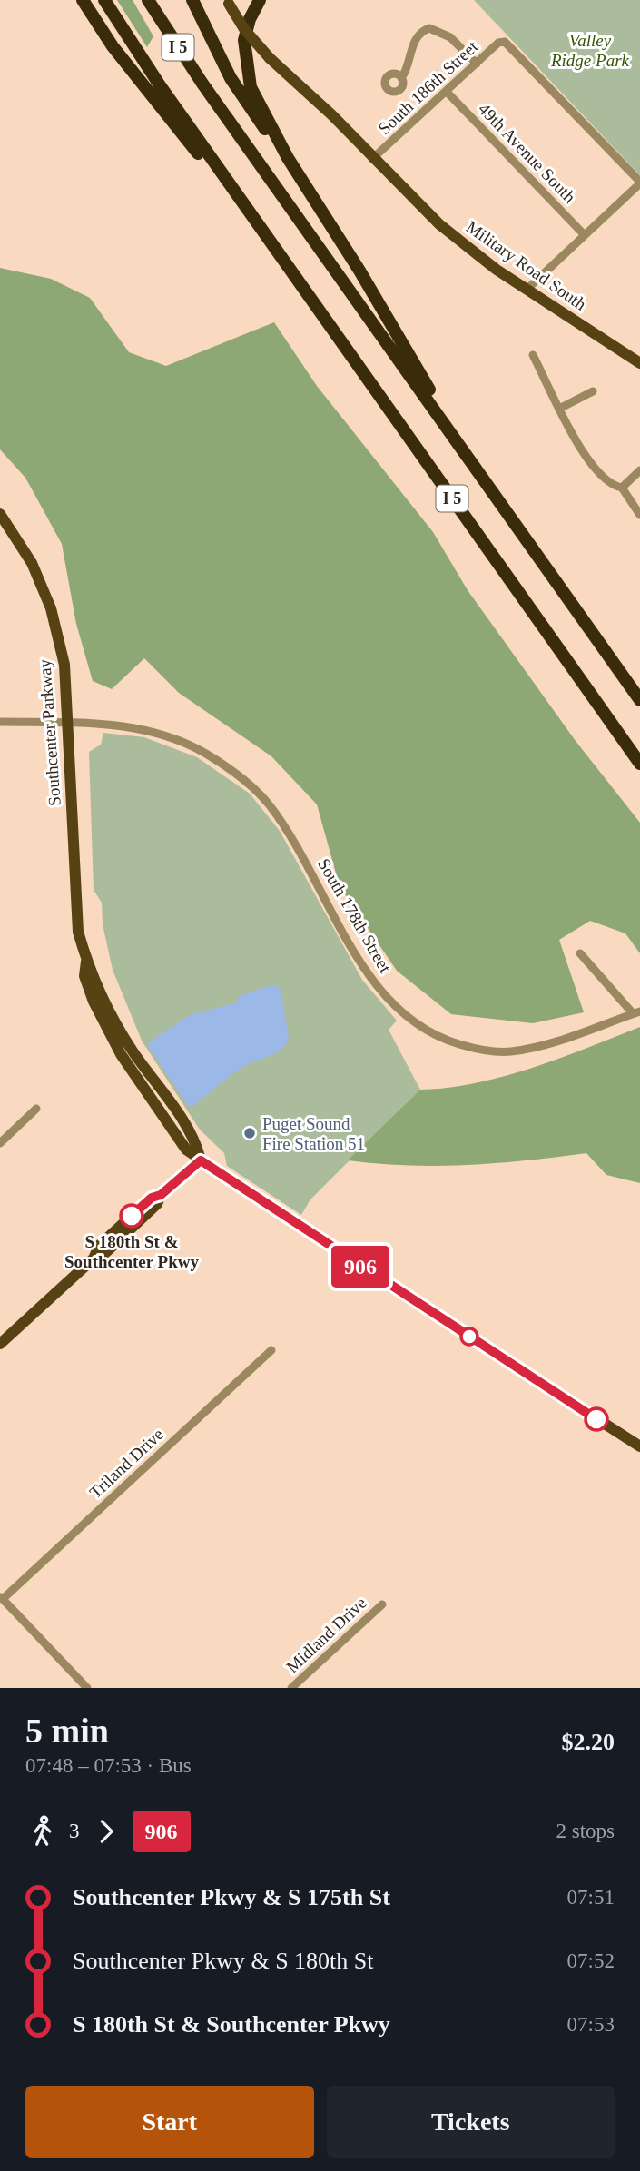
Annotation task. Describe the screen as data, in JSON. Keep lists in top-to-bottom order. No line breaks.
{"streets":{"highway":["I 5"],"main road":["Military Road South","Southcenter Parkway"],"street":["South 186th Street","49th Avenue South","South 178th Street","Triland Drive","Midland Drive"]},"crossings":[["South 186th Street","49th Avenue South"],["South 186th Street","Military Road South"],["Southcenter Parkway","South 178th Street"]],"parks":["Valley Ridge Park"],"places":["Puget Sound Fire Station 51","S 180th St & Southcenter Pkwy"],"lines":["bus line 906"],"page":{"on_map":"906","heading":["5 min","07:48 – 07:53 · Bus","$2.20"],"legs":["3","906","2 stops"],"list":[{"name":"Southcenter Pkwy & S 175th St","value":"07:51"},{"name":"Southcenter Pkwy & S 180th St","value":"07:52"},{"name":"S 180th St & Southcenter Pkwy","value":"07:53"}],"buttons":["Start","Tickets"]}}
